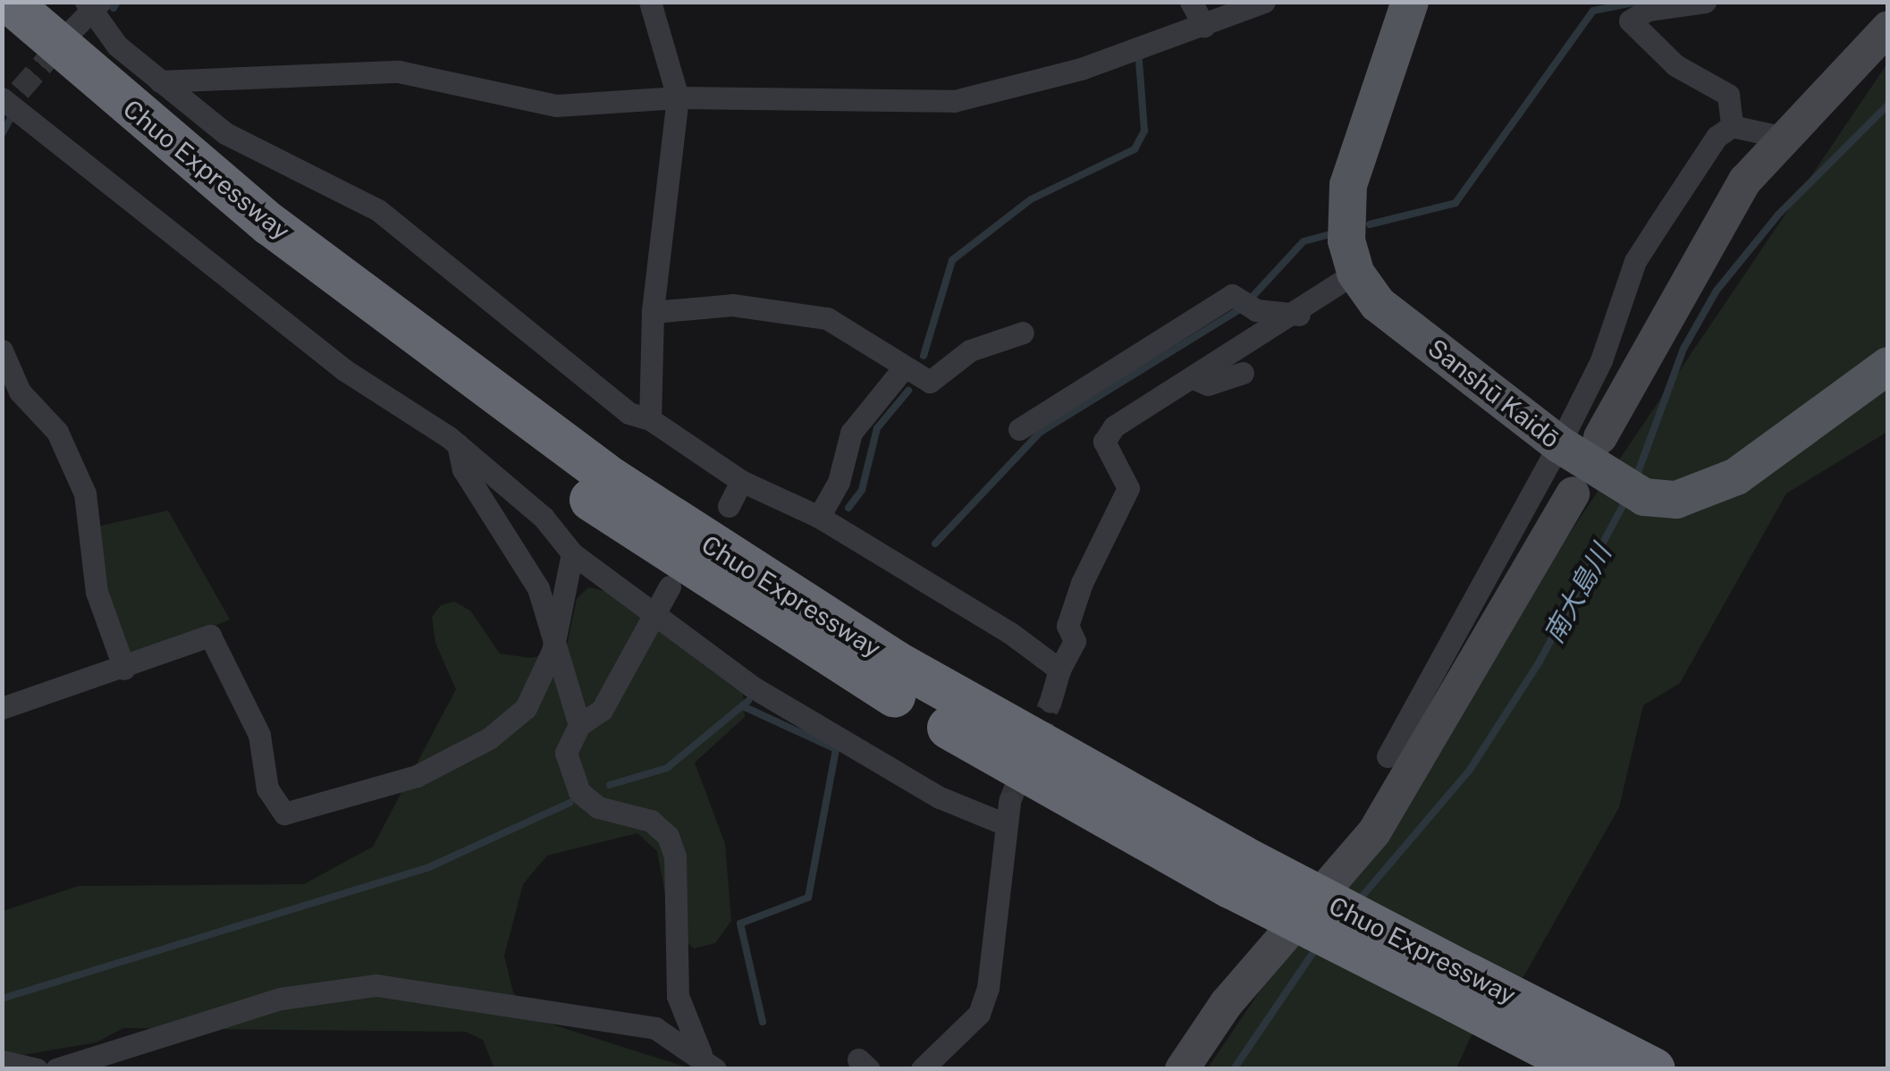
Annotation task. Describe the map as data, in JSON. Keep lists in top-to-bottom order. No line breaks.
{"streets":{"highway":["Chuo Expressway"],"main road":["Sanshū Kaidō"]},"water":["南大島川"]}
